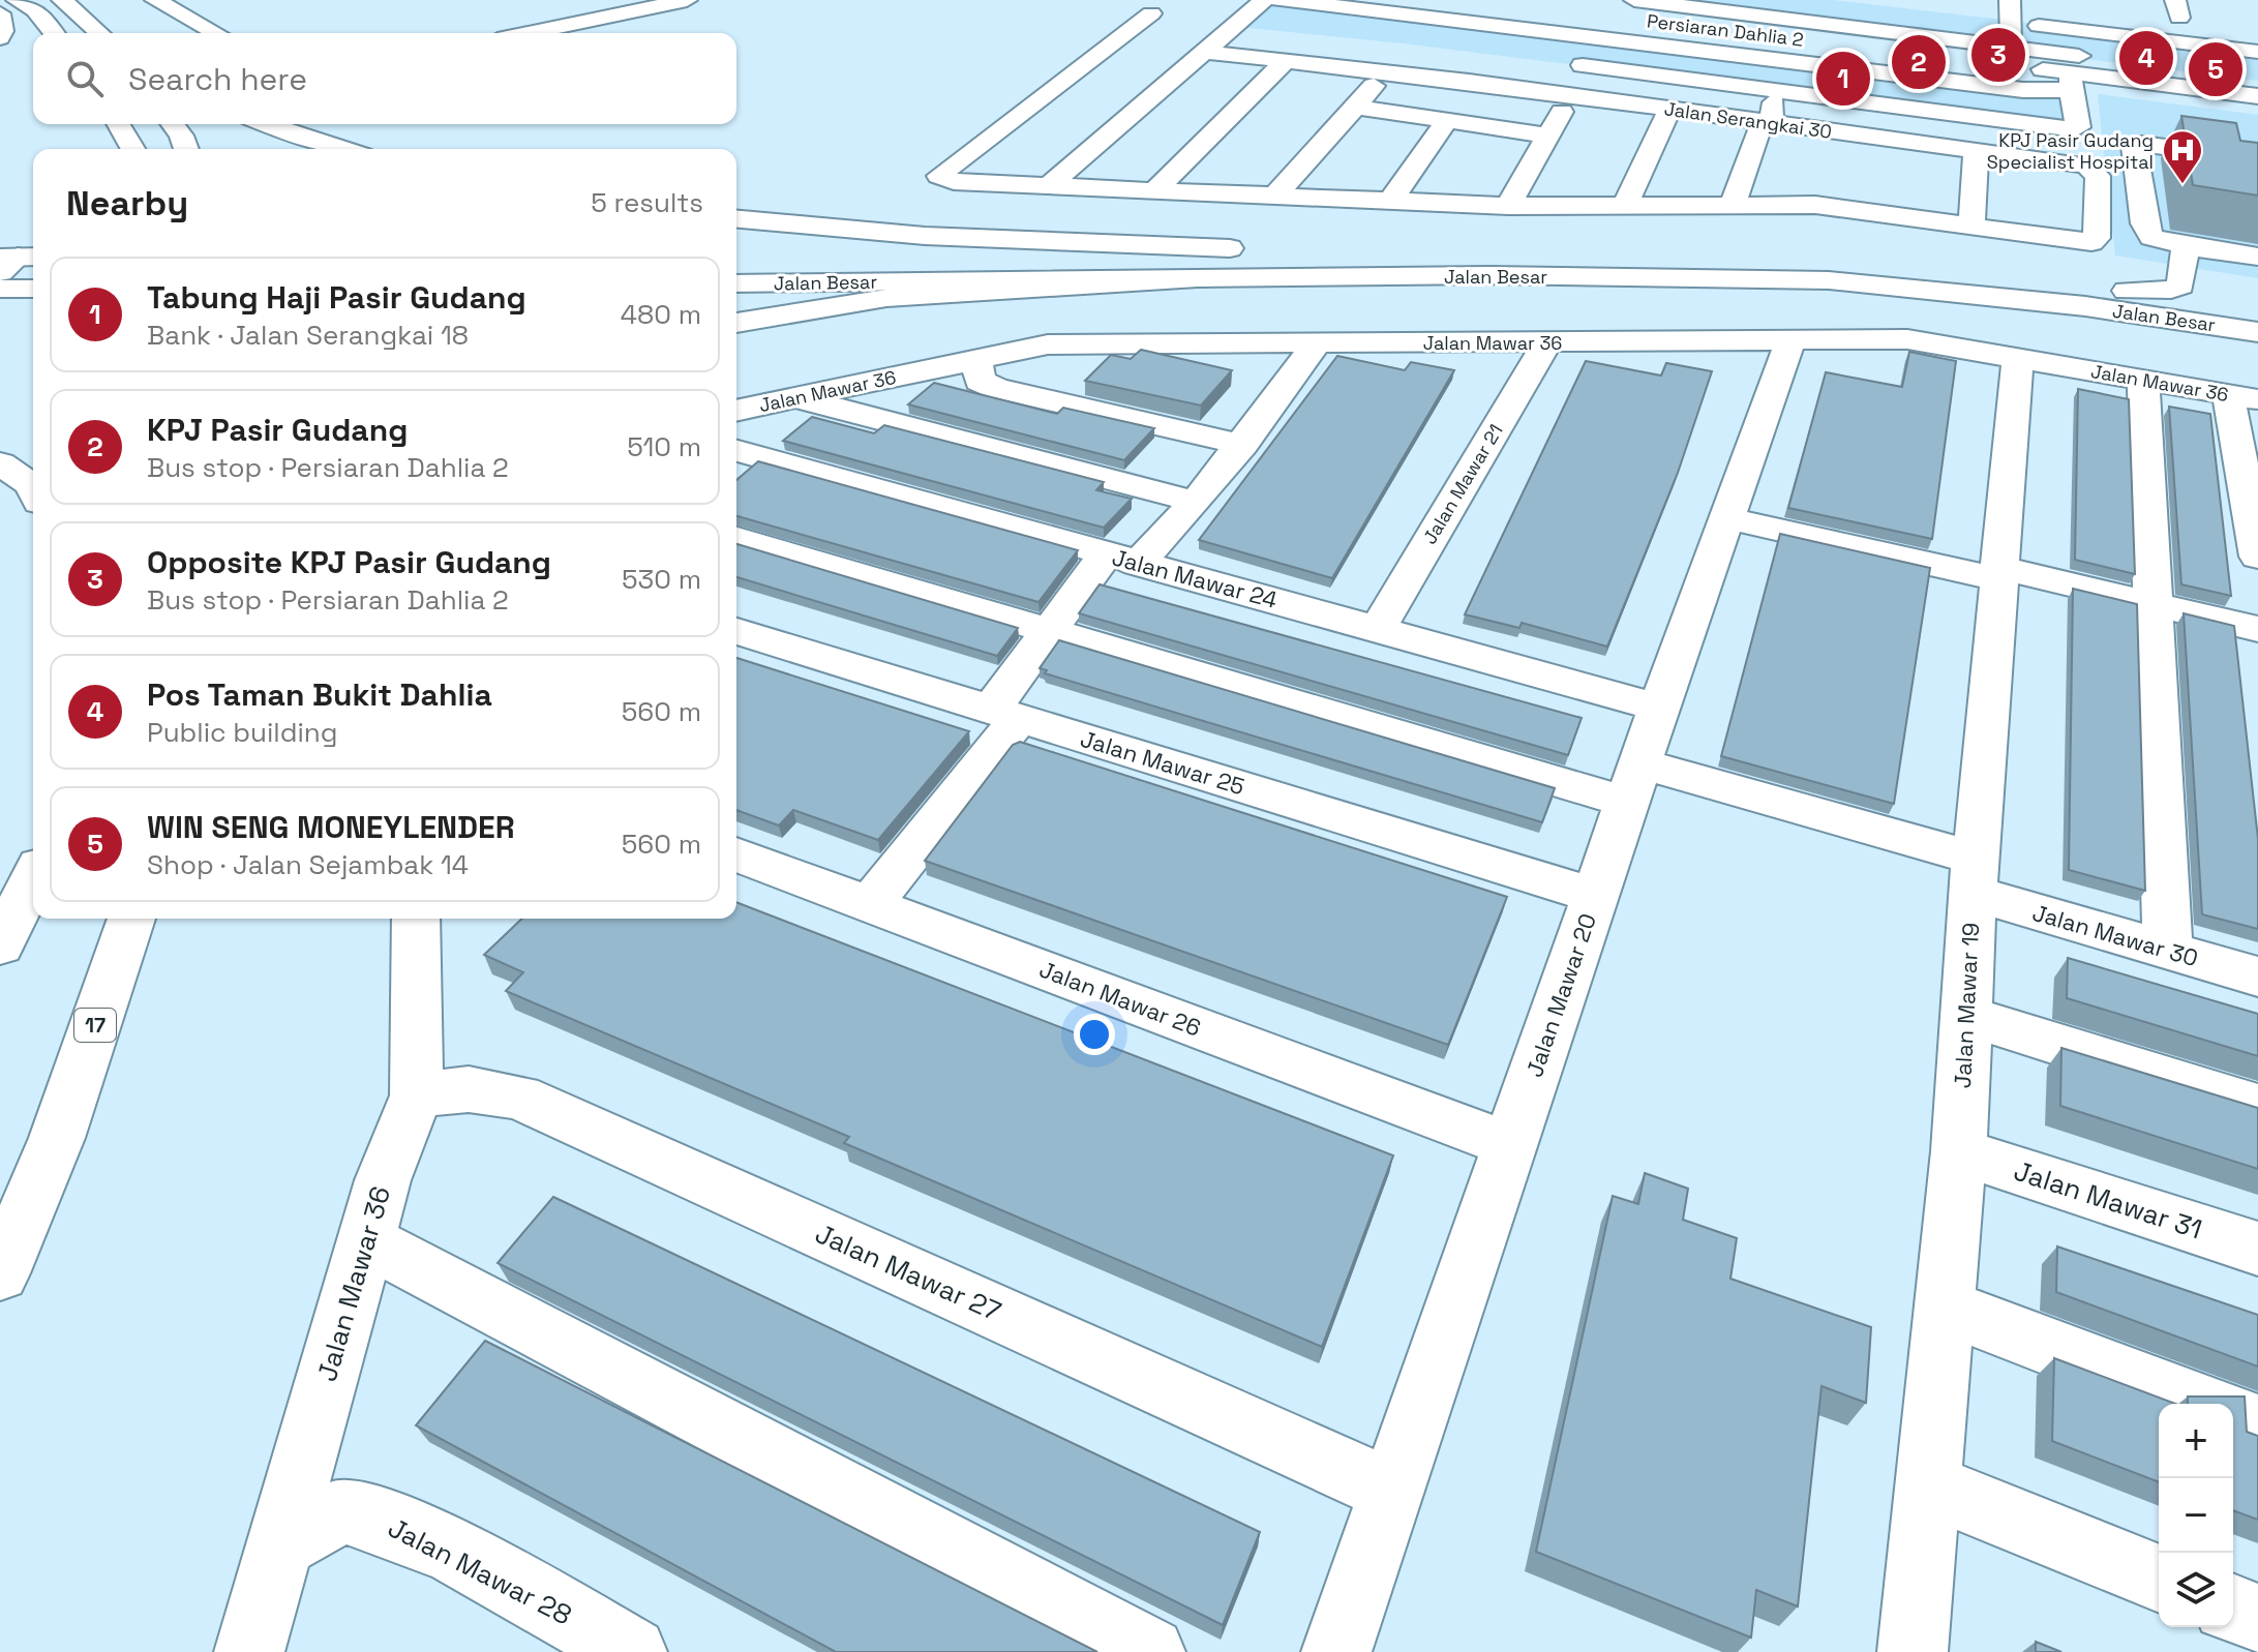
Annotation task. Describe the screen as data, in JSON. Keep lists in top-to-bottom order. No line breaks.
{"streets":{"main road":["Persiaran Dahlia 2","Jalan Serangkai 30","Jalan Besar","Jalan Mawar 36","Jalan Mawar 21","Jalan Mawar 24","Jalan Mawar 25","Jalan Mawar 30","Jalan Mawar 20","Jalan Mawar 26","Jalan Mawar 19","17","Jalan Mawar 31","Jalan Mawar 27","Jalan Mawar 28"]},"crossings":[["Jalan Mawar 36","Jalan Mawar 21"],["Jalan Mawar 36","Jalan Mawar 20"],["Jalan Mawar 36","Jalan Mawar 19"],["Jalan Mawar 36","Jalan Mawar 27"],["Jalan Mawar 36","Jalan Mawar 28"],["Jalan Mawar 21","Jalan Mawar 24"],["Jalan Mawar 24","Jalan Mawar 20"],["Jalan Mawar 25","Jalan Mawar 20"],["Jalan Mawar 30","Jalan Mawar 20"],["Jalan Mawar 30","Jalan Mawar 19"],["Jalan Mawar 20","Jalan Mawar 26"],["Jalan Mawar 20","Jalan Mawar 27"],["Jalan Mawar 19","Jalan Mawar 31"]],"places":{"hospital":["KPJ Pasir Gudang Specialist Hospital"]},"page":{"pins":["3","4","2","5","1"],"search":"Search here","heading":["Nearby","5 results"],"list":[{"mark":"1","name":"Tabung Haji Pasir Gudang","note":"Bank · Jalan Serangkai 18","value":"480 m"},{"mark":"2","name":"KPJ Pasir Gudang","note":"Bus stop · Persiaran Dahlia 2","value":"510 m"},{"mark":"3","name":"Opposite KPJ Pasir Gudang","note":"Bus stop · Persiaran Dahlia 2","value":"530 m"},{"mark":"4","name":"Pos Taman Bukit Dahlia","note":"Public building","value":"560 m"},{"mark":"5","name":"WIN SENG MONEYLENDER","note":"Shop · Jalan Sejambak 14","value":"560 m"}],"map_buttons":["+","−"]}}
